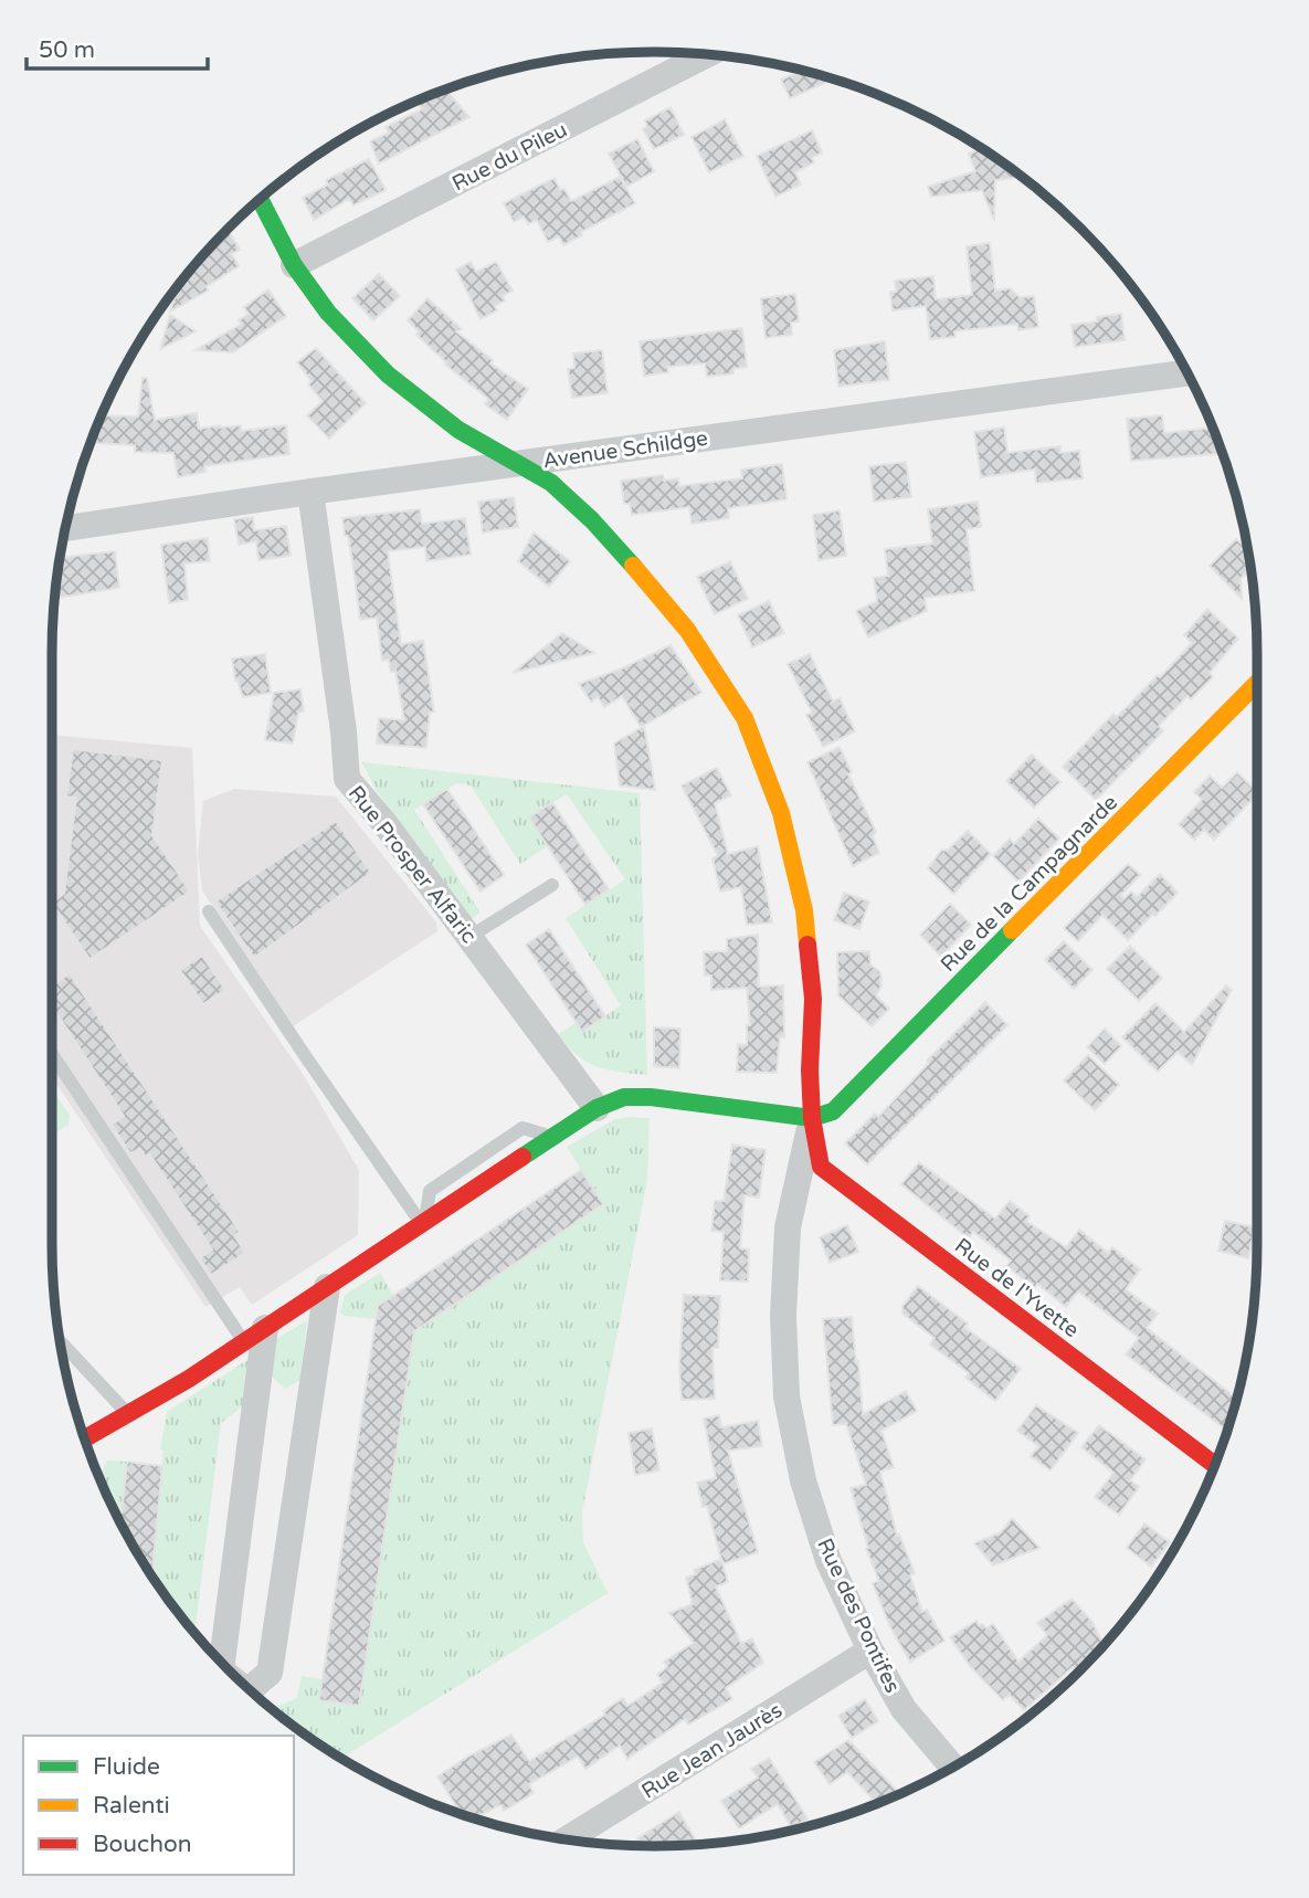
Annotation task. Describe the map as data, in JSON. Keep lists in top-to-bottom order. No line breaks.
{"streets":{"street":["Rue du Pileu","Avenue Schildge","Rue Prosper Alfaric","Rue de la Campagnarde","Rue de l'Yvette","Rue des Pontifes","Rue Jean Jaurès"]},"crossings":[["Rue du Pileu","Rue de l'Yvette"],["Avenue Schildge","Rue Prosper Alfaric"],["Avenue Schildge","Rue de l'Yvette"],["Rue de la Campagnarde","Rue de l'Yvette"],["Rue de la Campagnarde","Rue des Pontifes"],["Rue de l'Yvette","Rue des Pontifes"],["Rue des Pontifes","Rue Jean Jaurès"]],"legend":["Fluide","Ralenti","Bouchon"],"scale_bar":"50 m"}
